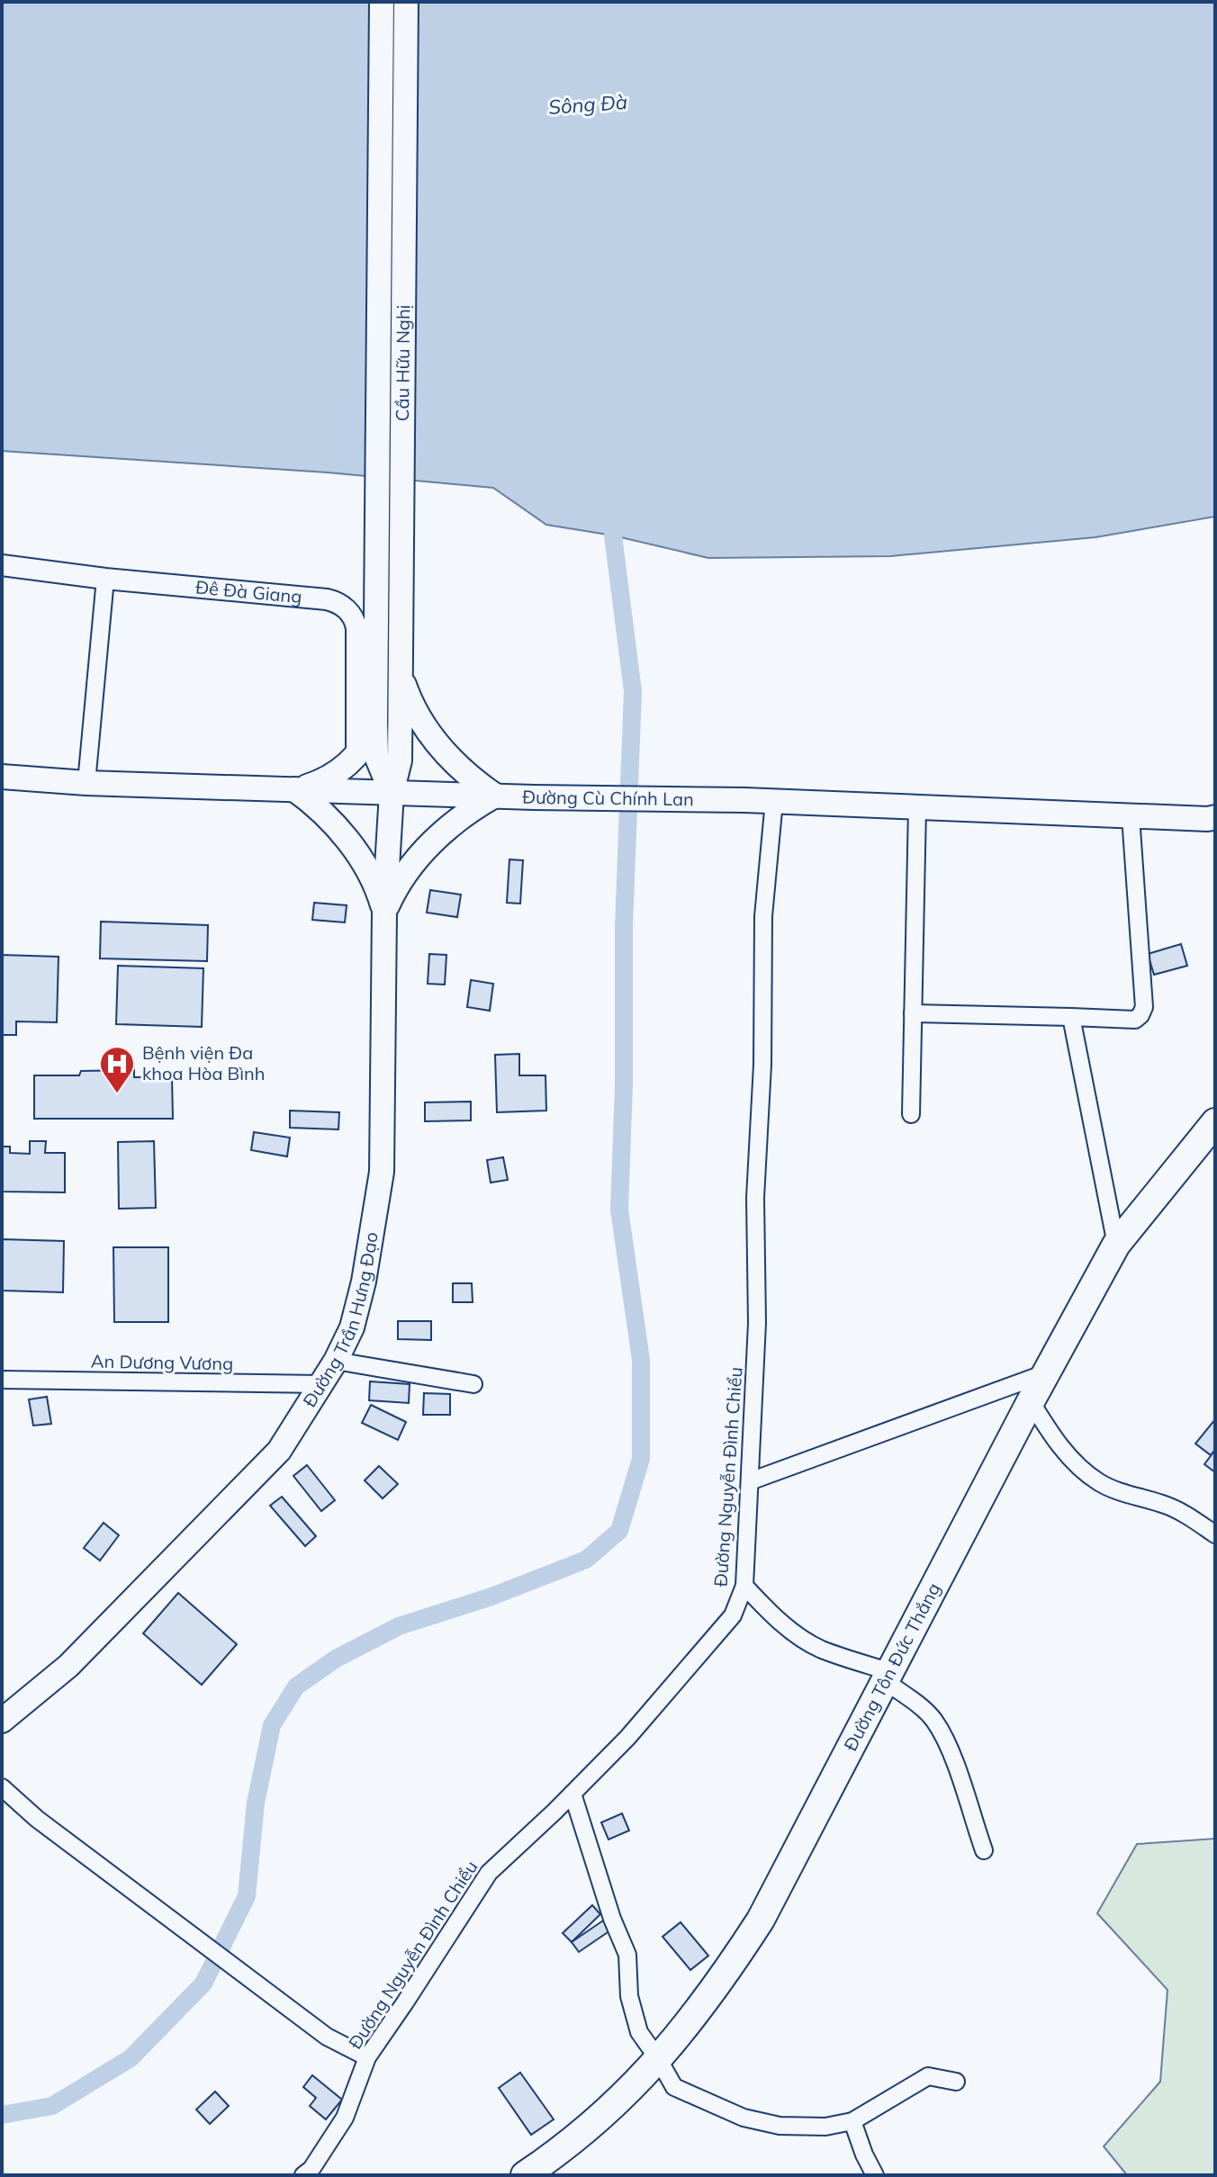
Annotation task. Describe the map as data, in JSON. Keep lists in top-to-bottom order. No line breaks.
{"streets":{"highway":["Đường Tôn Đức Thắng"],"main road":["Cầu Hữu Nghị","Đường Cù Chính Lan","Đường Trần Hưng Đạo"],"street":["Đê Đà Giang","An Dương Vương","Đường Nguyễn Đình Chiểu"]},"crossings":[["Cầu Hữu Nghị","Đường Cù Chính Lan"],["Cầu Hữu Nghị","Đường Trần Hưng Đạo"],["Đường Cù Chính Lan","Đường Trần Hưng Đạo"],["Đường Cù Chính Lan","Đường Nguyễn Đình Chiểu"],["Đường Trần Hưng Đạo","An Dương Vương"]],"water":["Sông Đà"],"places":{"hospital":["Bệnh viện Đa khoa Hòa Bình"]}}
